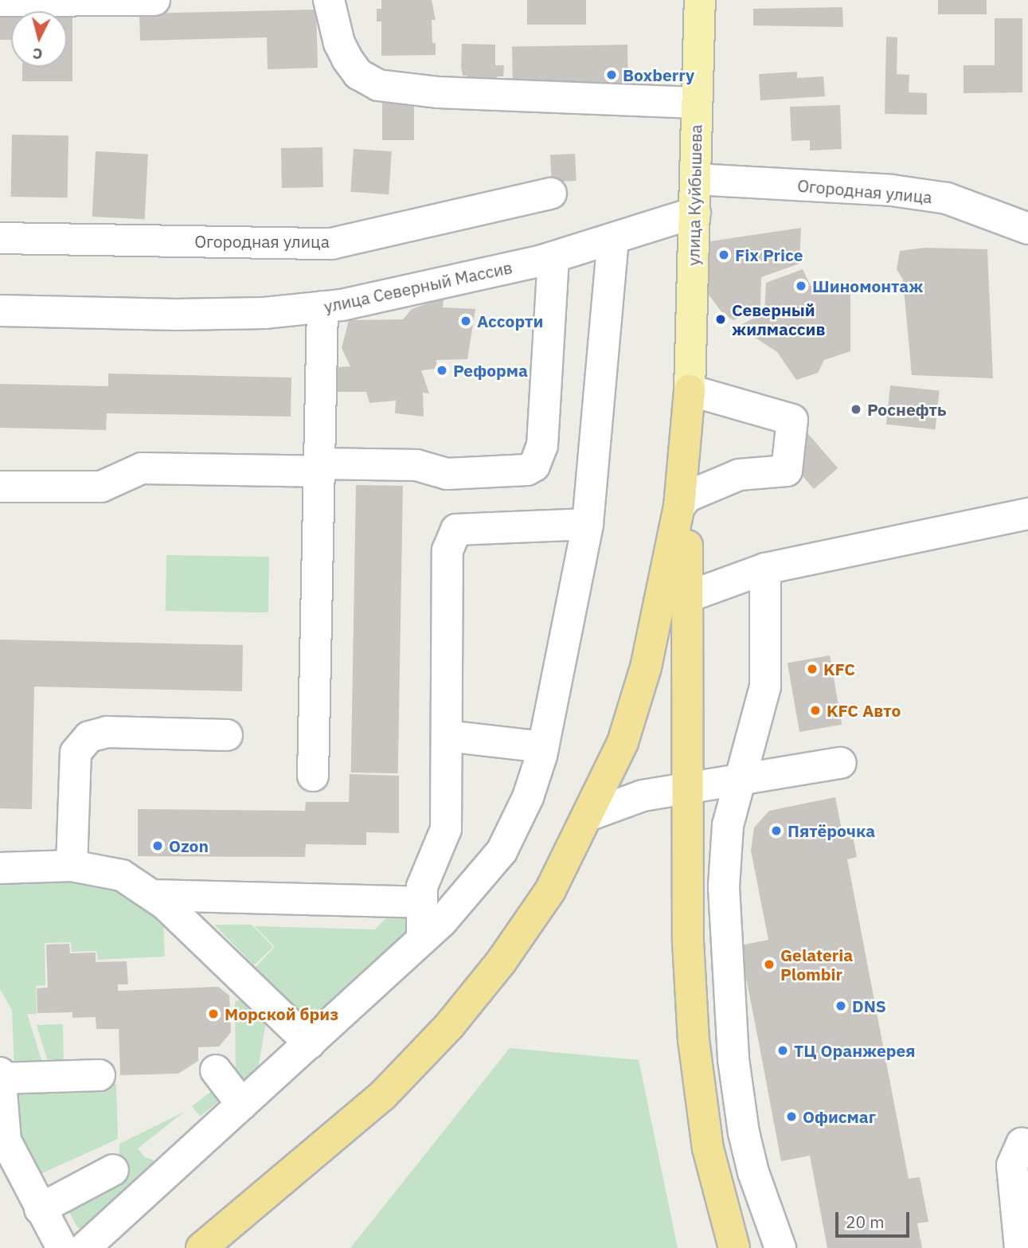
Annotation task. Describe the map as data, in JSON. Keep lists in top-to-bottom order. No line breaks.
{"streets":{"main road":["улица Куйбышева"],"street":["Огородная улица","улица Северный Массив"]},"crossings":[["Огородная улица","улица Куйбышева"],["улица Куйбышева","улица Северный Массив"]],"places":["Boxberry","Fix Price","Шиномонтаж","Северный жилмассив","Ассорти","Реформа","Роснефть","KFC","KFC Авто","Пятёрочка","Ozon","Gelateria Plombir","DNS","Морской бриз","ТЦ Оранжерея","Офисмаг"],"scale_bar":"20 m","north":"bottom"}
